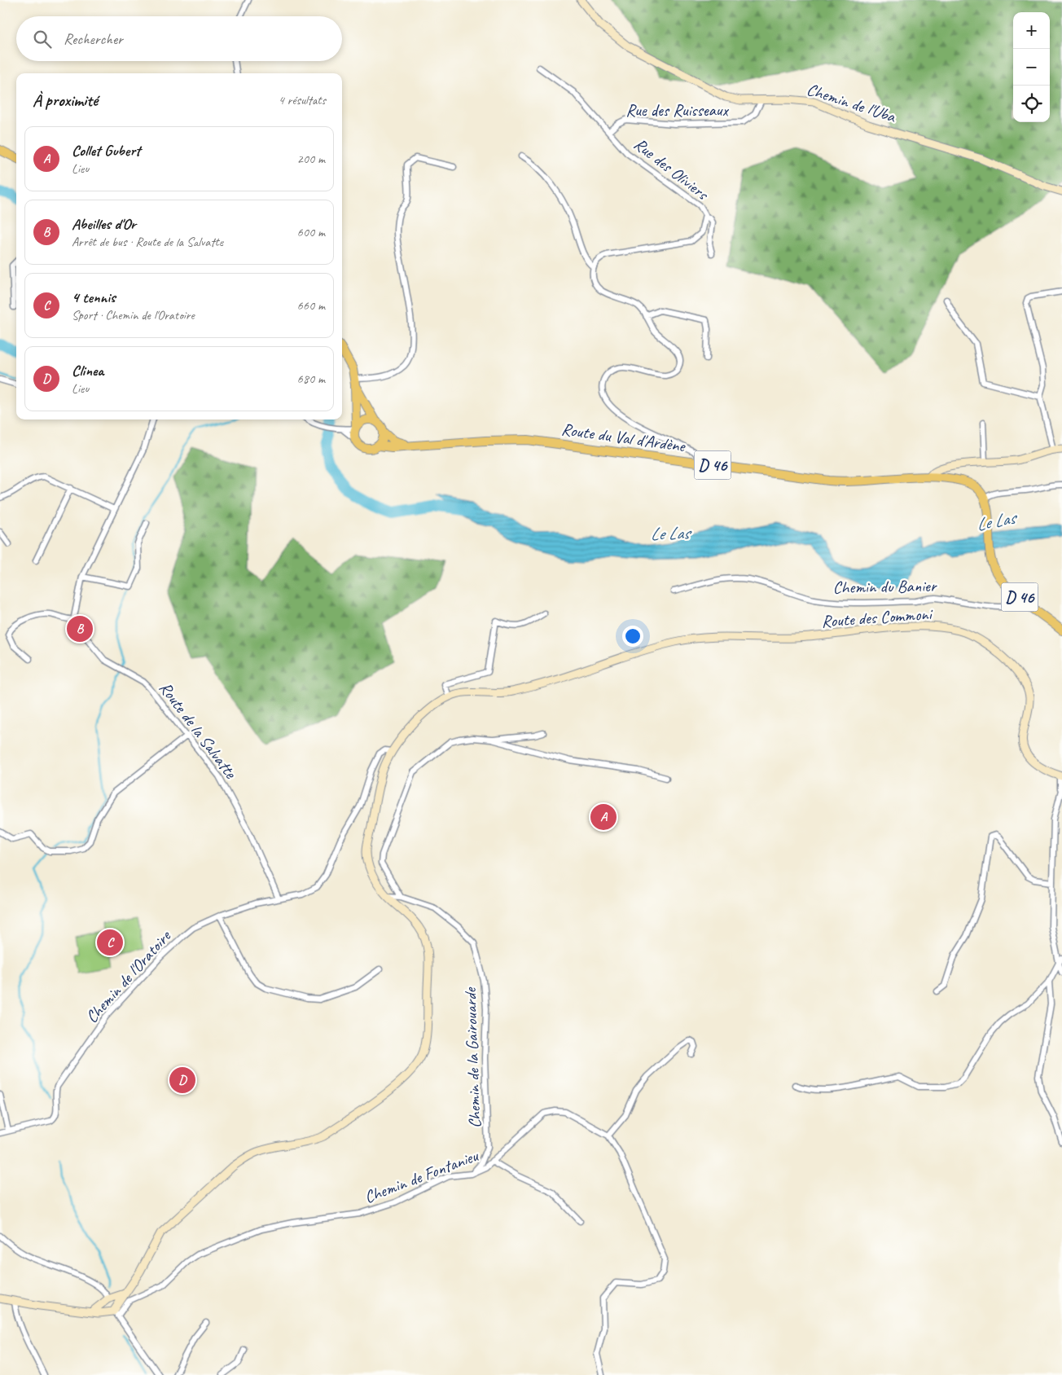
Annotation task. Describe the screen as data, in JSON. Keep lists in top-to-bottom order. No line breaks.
{"streets":{"main road":["Route du Val d'Ardène","D 46"],"street":["Chemin de l'Uba","Rue des Ruisseaux","Rue des Oliviers","Chemin du Banier","Route des Commoni","Route de la Salvatte","Chemin de l'Oratoire","Chemin de la Gairouarde","Chemin de Fontanieu"]},"crossings":[["Chemin de l'Uba","Rue des Ruisseaux"],["Rue des Ruisseaux","Rue des Oliviers"],["Route du Val d'Ardène","D 46"],["Route du Val d'Ardène","Chemin du Banier"],["D 46","Chemin du Banier"],["Route de la Salvatte","Chemin de l'Oratoire"],["Chemin de la Gairouarde","Chemin de Fontanieu"]],"water":["Le Las"],"page":{"map_buttons":["+","−"],"search":"Rechercher","heading":["À proximité","4 résultats"],"list":[{"mark":"A","name":"Collet Gubert","note":"Lieu","value":"200 m"},{"mark":"B","name":"Abeilles d'Or","note":"Arrêt de bus · Route de la Salvatte","value":"600 m"},{"mark":"C","name":"4 tennis","note":"Sport · Chemin de l'Oratoire","value":"660 m"},{"mark":"D","name":"Clinea","note":"Lieu","value":"680 m"}],"pins":["B","A","C","D"]}}
